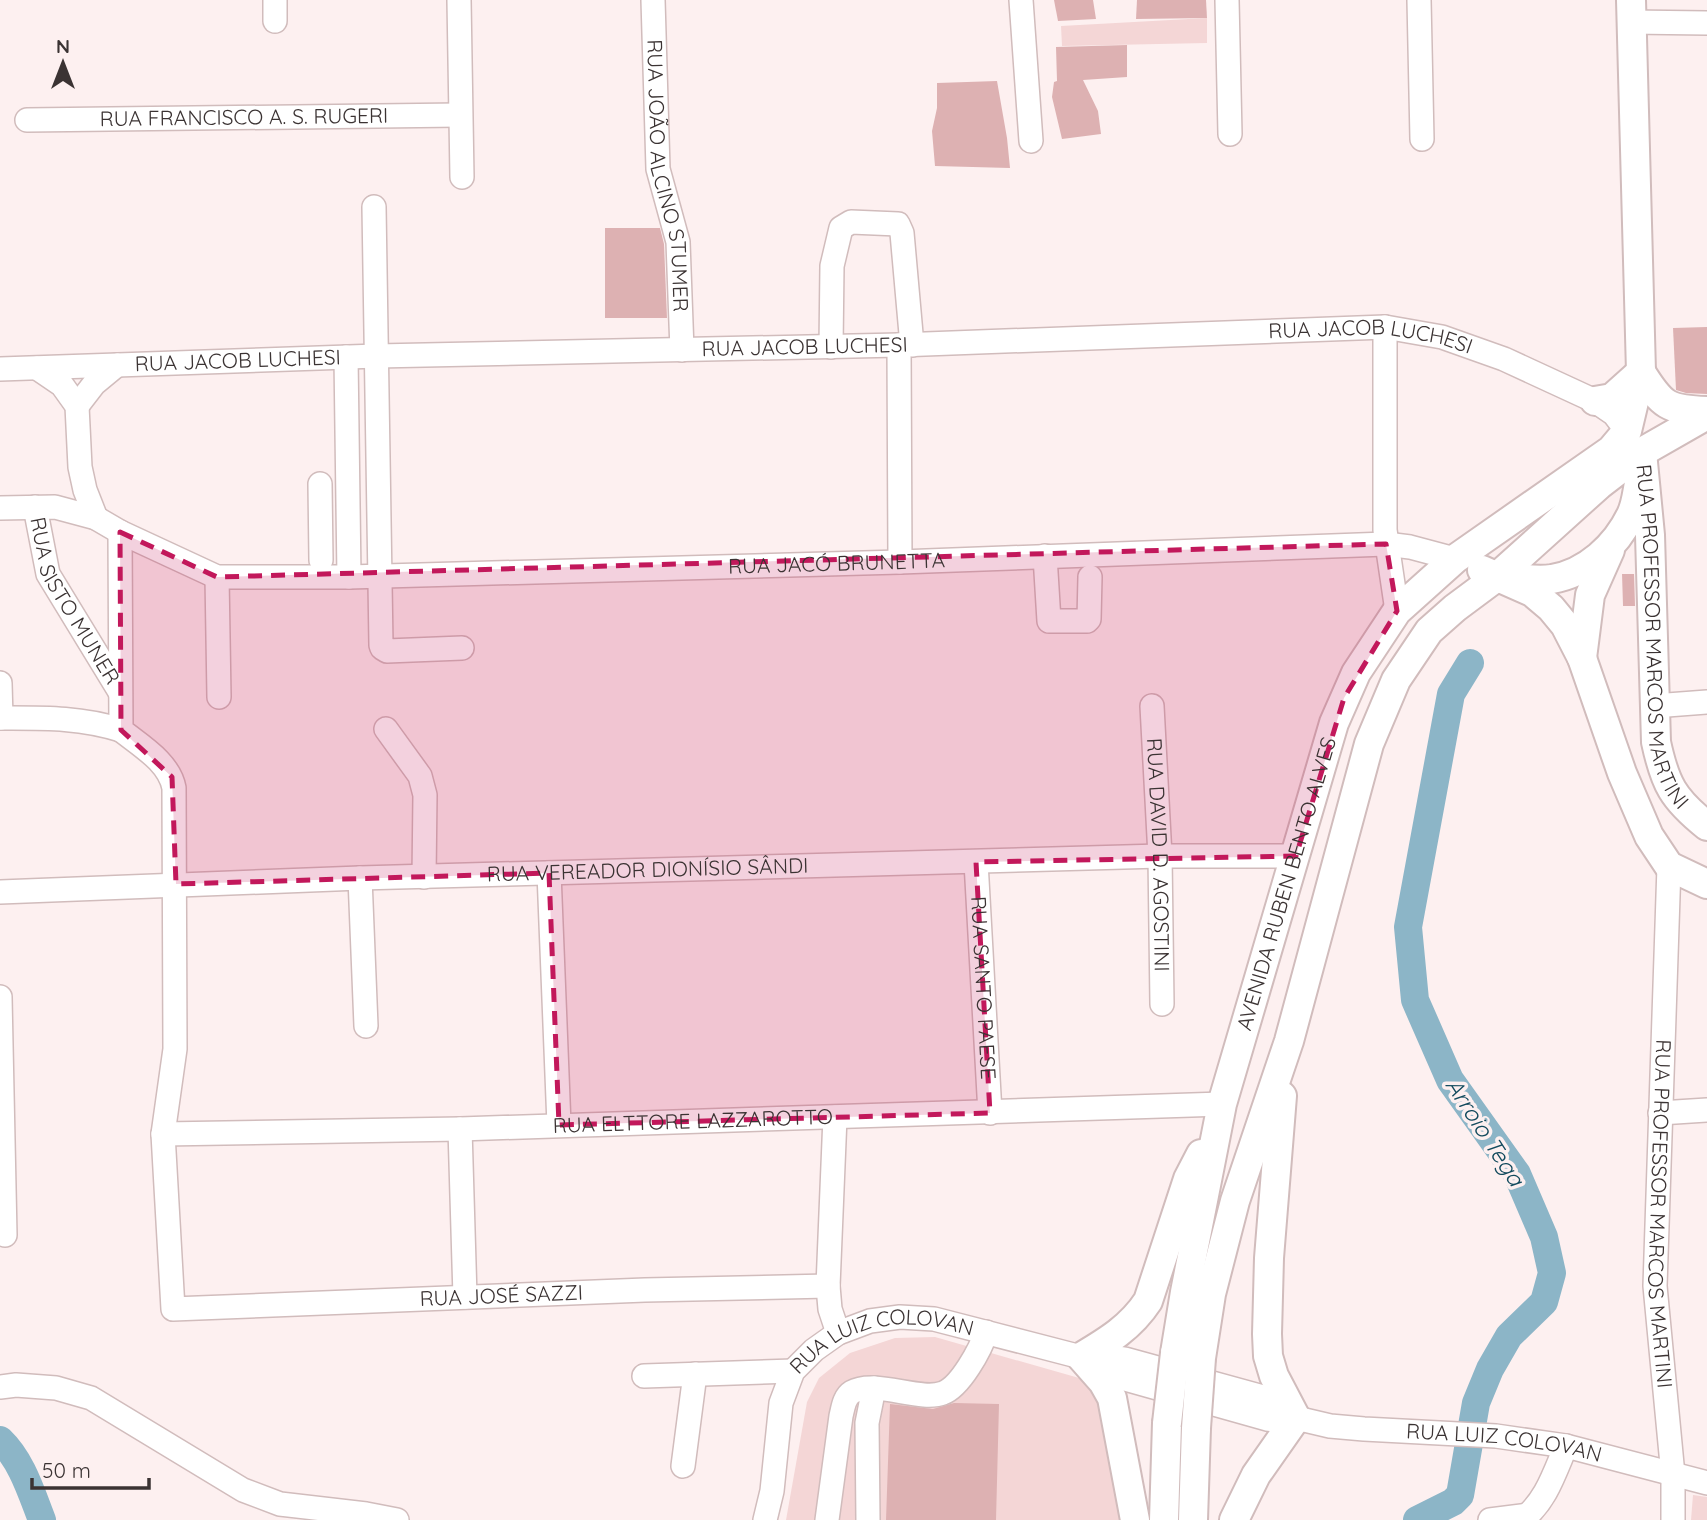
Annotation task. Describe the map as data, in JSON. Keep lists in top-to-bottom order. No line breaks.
{"streets":{"main road":["RUA PROFESSOR MARCOS MARTINI","AVENIDA RUBEN BENTO ALVES"],"street":["RUA FRANCISCO A. S. RUGERI","RUA JOÃO ALCINO STUMER","RUA JACOB LUCHESI","RUA JACÓ BRUNETTA","RUA SISTO MUNER","RUA DAVID D. AGOSTINI","RUA VEREADOR DIONÍSIO SÂNDI","RUA SANTO PAESE","RUA ELTTORE LAZZAROTTO","RUA JOSÉ SAZZI","RUA LUIZ COLOVAN"]},"crossings":[["RUA JOÃO ALCINO STUMER","RUA JACOB LUCHESI"],["RUA JACOB LUCHESI","RUA PROFESSOR MARCOS MARTINI"],["RUA JACOB LUCHESI","AVENIDA RUBEN BENTO ALVES"],["RUA JACÓ BRUNETTA","AVENIDA RUBEN BENTO ALVES"],["RUA PROFESSOR MARCOS MARTINI","AVENIDA RUBEN BENTO ALVES"],["RUA PROFESSOR MARCOS MARTINI","RUA LUIZ COLOVAN"],["RUA DAVID D. AGOSTINI","RUA VEREADOR DIONÍSIO SÂNDI"],["RUA VEREADOR DIONÍSIO SÂNDI","AVENIDA RUBEN BENTO ALVES"],["RUA VEREADOR DIONÍSIO SÂNDI","RUA SANTO PAESE"],["AVENIDA RUBEN BENTO ALVES","RUA ELTTORE LAZZAROTTO"],["RUA SANTO PAESE","RUA ELTTORE LAZZAROTTO"],["RUA ELTTORE LAZZAROTTO","RUA JOSÉ SAZZI"]],"water":["Arroio Tega"],"scale_bar":"50 m","north":"top"}
